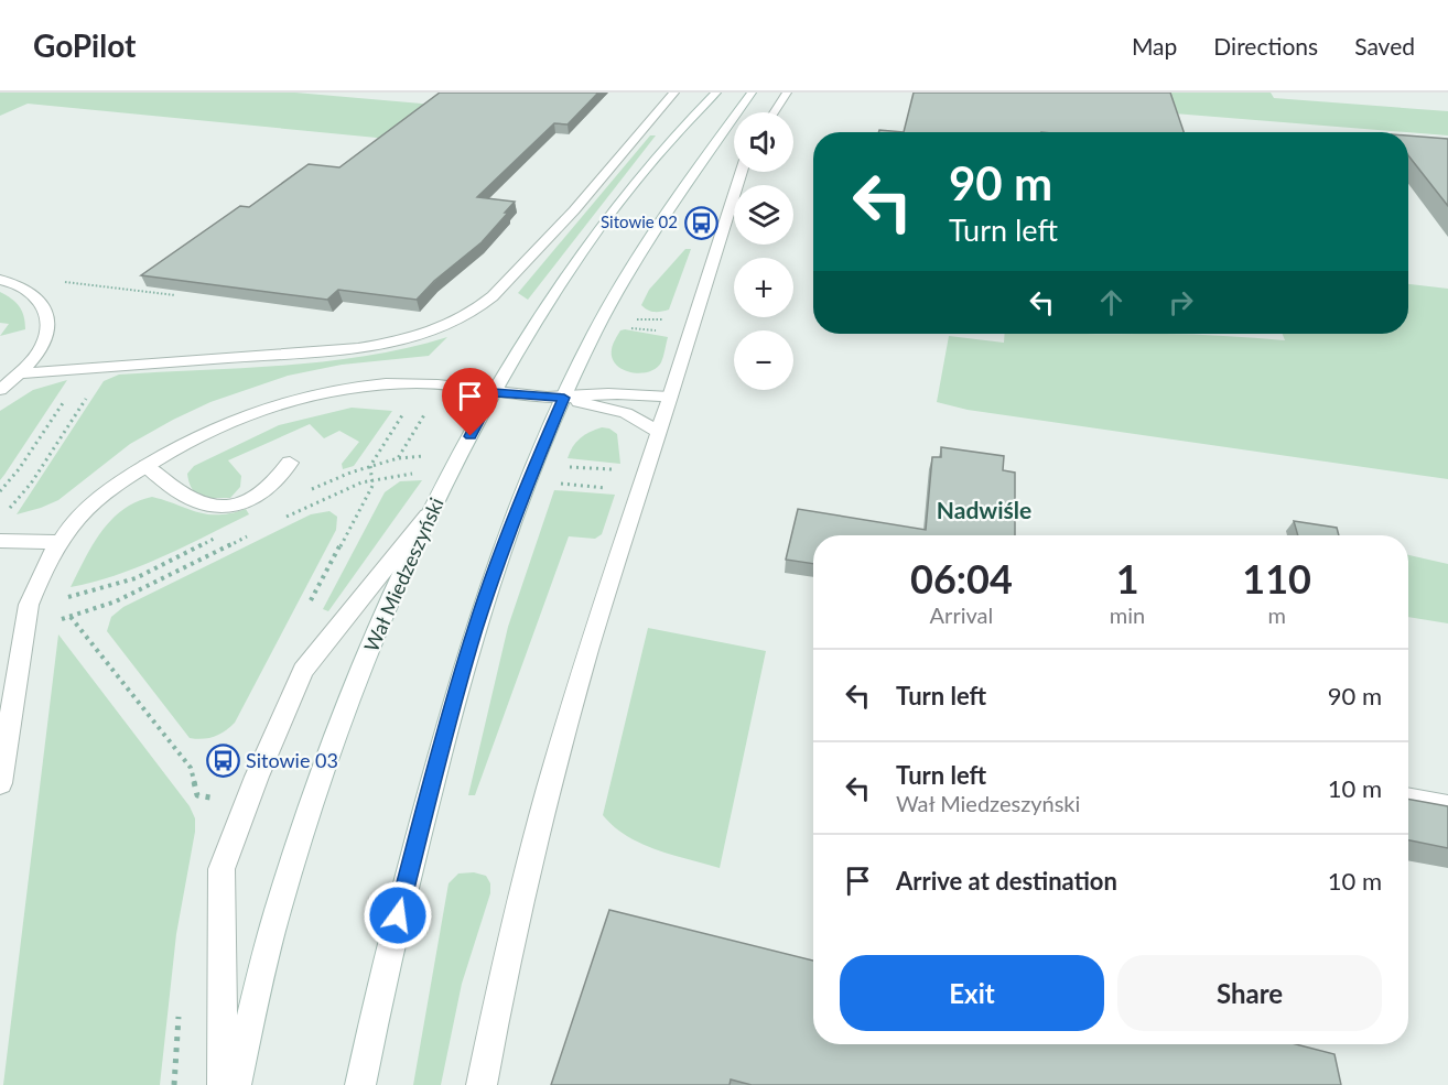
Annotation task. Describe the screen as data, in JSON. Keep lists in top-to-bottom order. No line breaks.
{"streets":{"street":["Wał Miedzeszyński"]},"districts":["Nadwiśle"],"places":{"bus stop":["Sitowie 02","Sitowie 03"]},"page":{"header":"GoPilot","nav":["Map","Directions","Saved"],"map_buttons":["+","−"],"turn":["90 m","Turn left"],"eta":["06:04","Arrival","1","min","110","m"],"list":[{"name":"Turn left","value":"90 m"},{"name":"Turn left","note":"Wał Miedzeszyński","value":"10 m"},{"name":"Arrive at destination","value":"10 m"}],"buttons":["Exit","Share"]}}
